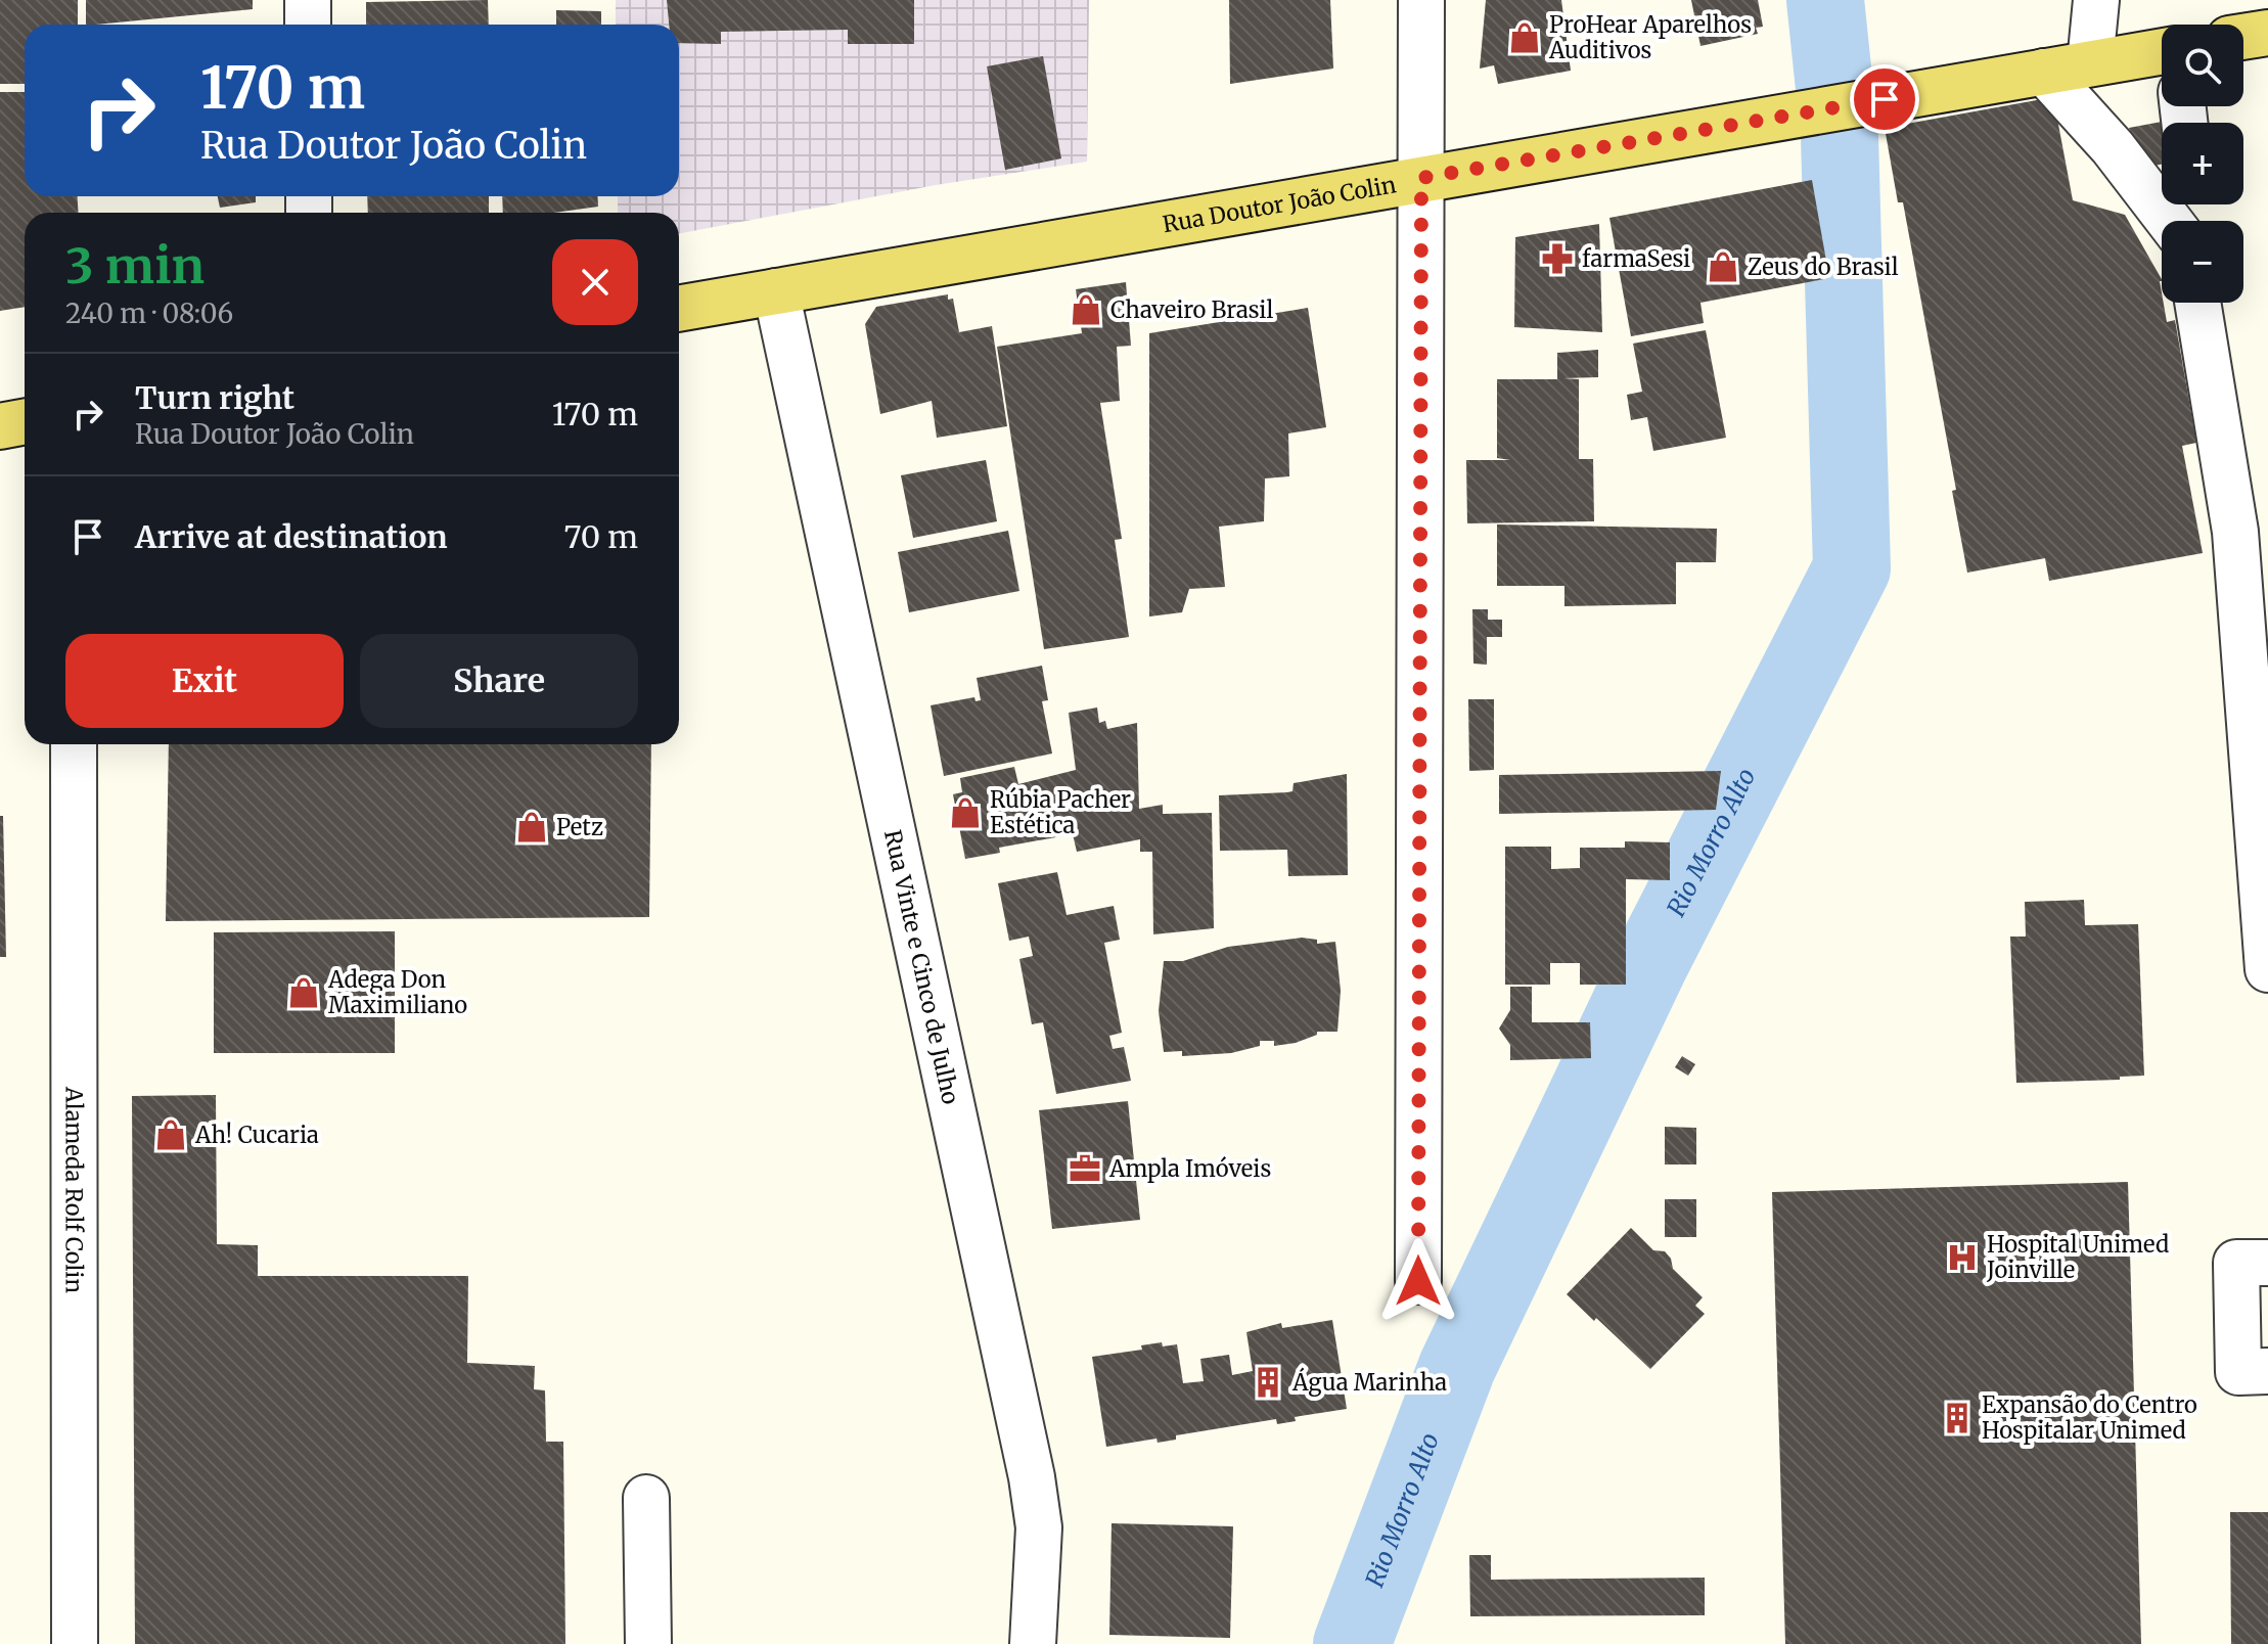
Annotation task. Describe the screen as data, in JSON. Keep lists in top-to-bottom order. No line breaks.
{"streets":{"main road":["Rua Doutor João Colin"],"street":["Rua Vinte e Cinco de Julho","Alameda Rolf Colin"]},"crossings":[["Rua Doutor João Colin","Rua Vinte e Cinco de Julho"]],"water":["Rio Morro Alto"],"places":{"shop":["ProHear Aparelhos Auditivos","Zeus do Brasil","Chaveiro Brasil","Rúbia Pacher Estética","Petz","Adega Don Maximiliano","Ah! Cucaria"],"pharmacy":["farmaSesi"],"office":["Ampla Imóveis"],"hospital":["Hospital Unimed Joinville"],"building":["Água Marinha","Expansão do Centro Hospitalar Unimed"]},"page":{"map_buttons":["+","−"],"turn":["170 m","Rua Doutor João Colin"],"heading":["3 min","240 m · 08:06"],"list":[{"name":"Turn right","note":"Rua Doutor João Colin","value":"170 m"},{"name":"Arrive at destination","value":"70 m"}],"buttons":["Exit","Share"]}}
